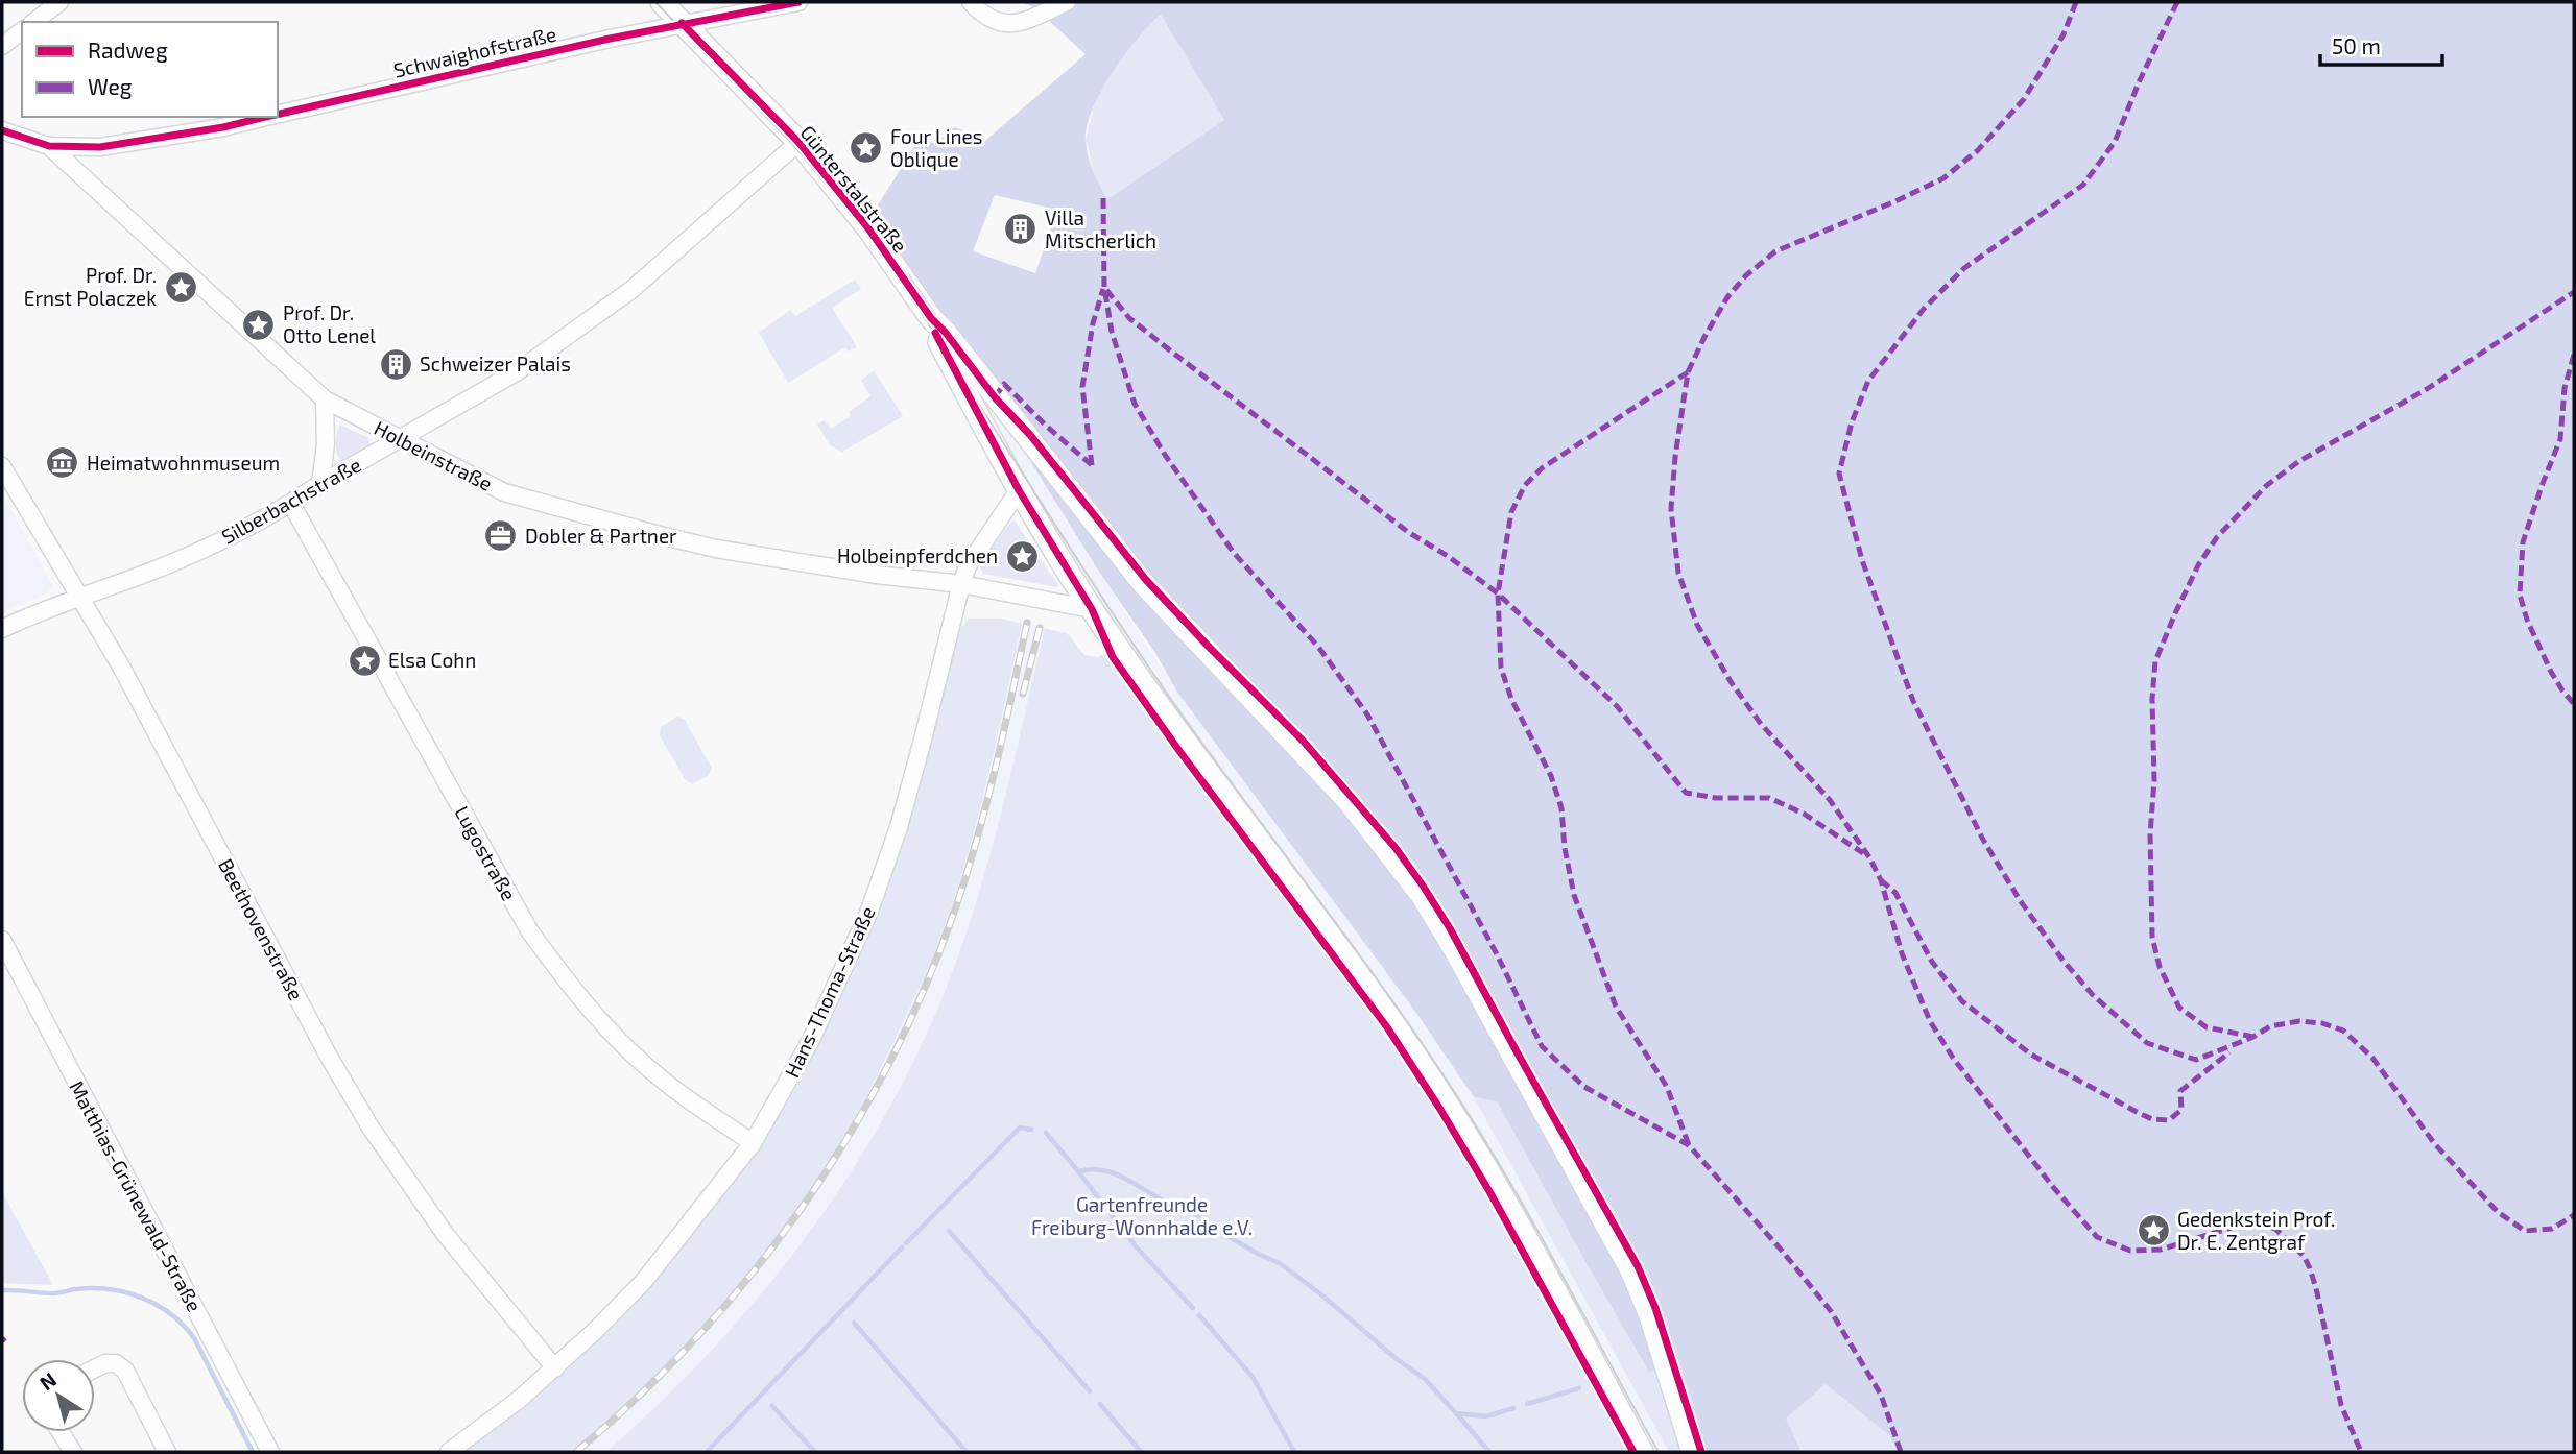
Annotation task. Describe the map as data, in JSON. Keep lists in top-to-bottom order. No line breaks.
{"streets":{"main road":["Günterstalstraße"],"street":["Schwaighofstraße","Holbeinstraße","Silberbachstraße","Lugostraße","Beethovenstraße","Hans-Thoma-Straße","Matthias-Grünewald-Straße"]},"crossings":[["Schwaighofstraße","Günterstalstraße"],["Schwaighofstraße","Holbeinstraße"],["Günterstalstraße","Holbeinstraße"],["Günterstalstraße","Silberbachstraße"],["Holbeinstraße","Silberbachstraße"],["Holbeinstraße","Hans-Thoma-Straße"],["Silberbachstraße","Lugostraße"],["Silberbachstraße","Beethovenstraße"],["Lugostraße","Hans-Thoma-Straße"],["Beethovenstraße","Hans-Thoma-Straße"]],"parks":["Gartenfreunde Freiburg-Wonnhalde e.V."],"places":{"place":["Four Lines Oblique","Prof. Dr. Ernst Polaczek","Prof. Dr. Otto Lenel","Holbeinpferdchen","Elsa Cohn","Gedenkstein Prof. Dr. E. Zentgraf"],"building":["Villa Mitscherlich","Schweizer Palais"],"museum":["Heimatwohnmuseum"],"office":["Dobler & Partner"]},"legend":["Radweg","Weg"],"scale_bar":"50 m","north":"top left"}
